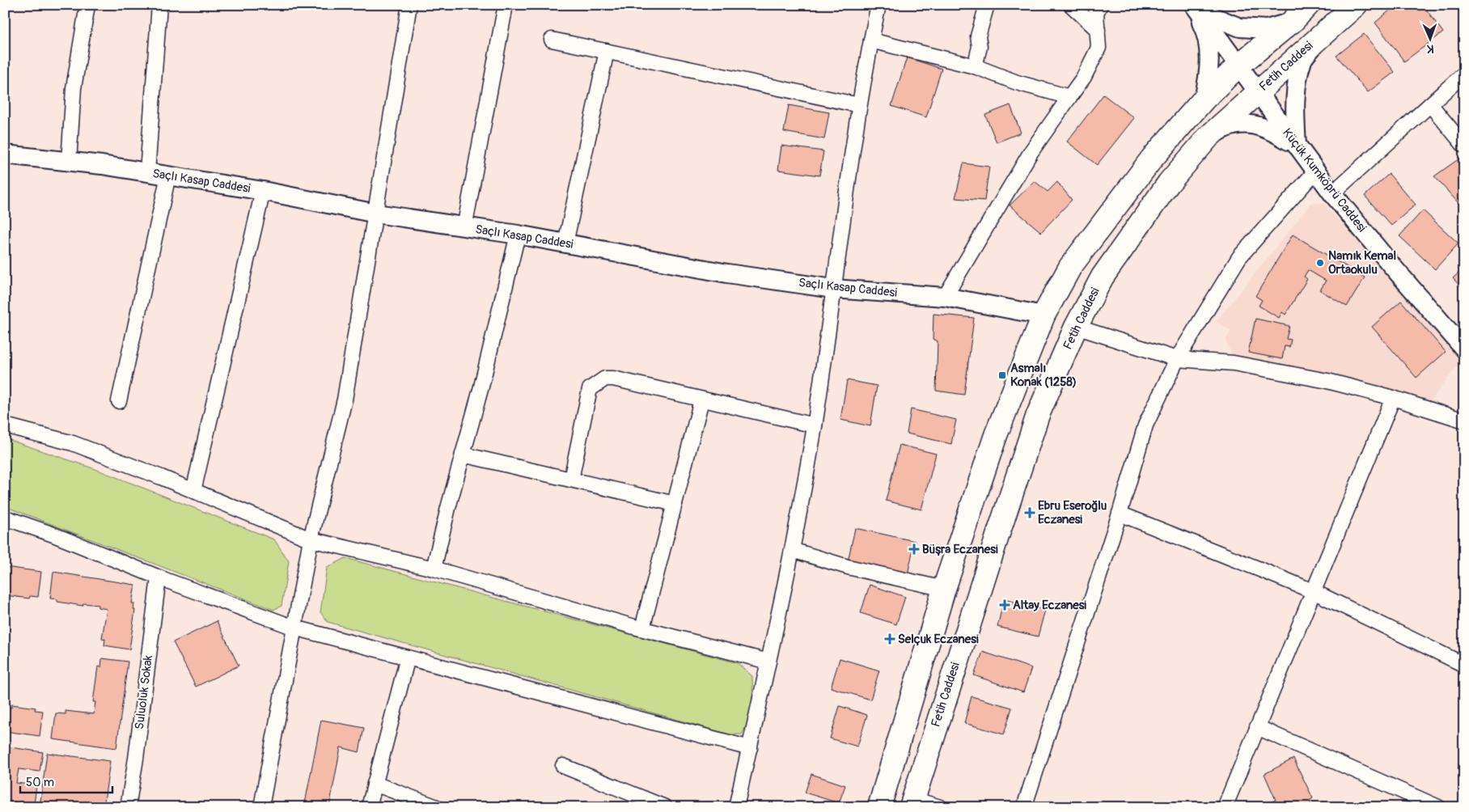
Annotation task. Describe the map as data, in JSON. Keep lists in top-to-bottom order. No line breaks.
{"streets":{"main road":["Fetih Caddesi"],"street":["Küçük Kumköprü Caddesi","Saçlı Kasap Caddesi","Suluoluk Sokak"]},"crossings":[["Fetih Caddesi","Küçük Kumköprü Caddesi"]],"places":{"other":["Namık Kemal Ortaokulu"],"transit":["Asmalı Konak (1258)"],"health":["Ebru Eseroğlu Eczanesi","Büşra Eczanesi","Altay Eczanesi","Selçuk Eczanesi"]},"scale_bar":"50 m","north":"bottom"}
